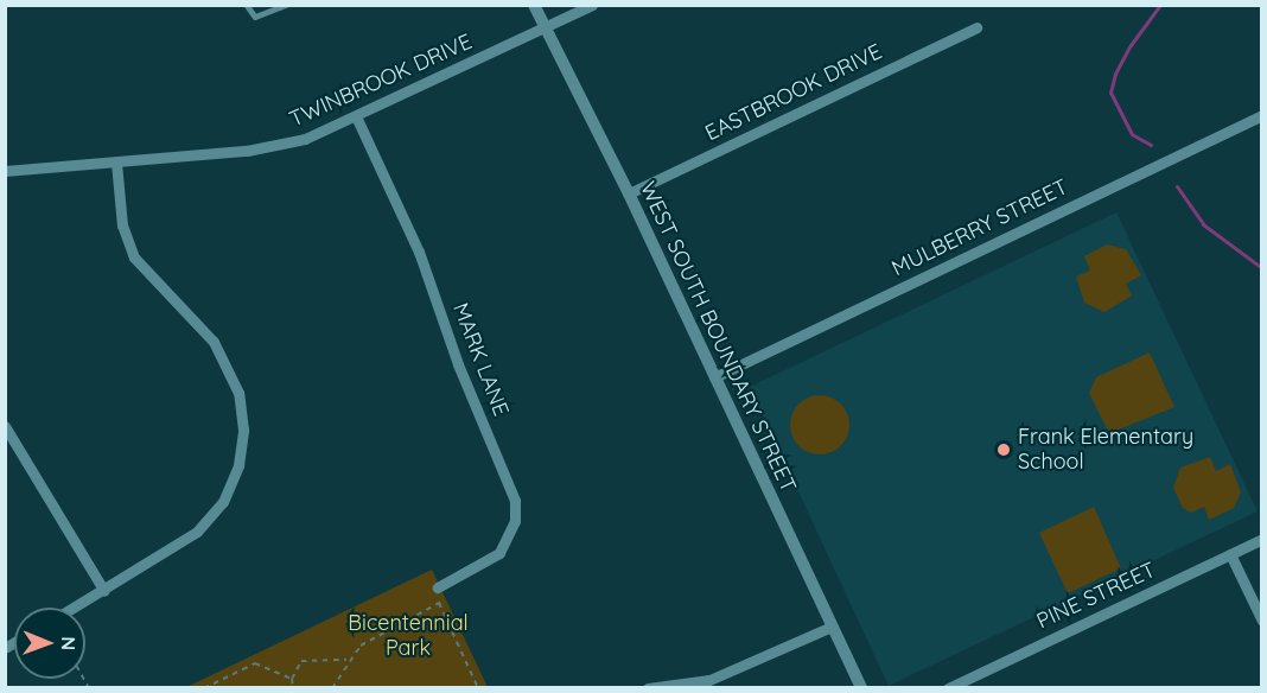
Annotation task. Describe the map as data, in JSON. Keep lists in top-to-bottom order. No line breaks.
{"streets":{"street":["TWINBROOK DRIVE","EASTBROOK DRIVE","MULBERRY STREET","WEST SOUTH BOUNDARY STREET","MARK LANE","PINE STREET"]},"crossings":[["TWINBROOK DRIVE","WEST SOUTH BOUNDARY STREET"],["TWINBROOK DRIVE","MARK LANE"],["EASTBROOK DRIVE","WEST SOUTH BOUNDARY STREET"],["MULBERRY STREET","WEST SOUTH BOUNDARY STREET"]],"parks":["Bicentennial Park"],"places":["Frank Elementary School"],"north":"right"}
